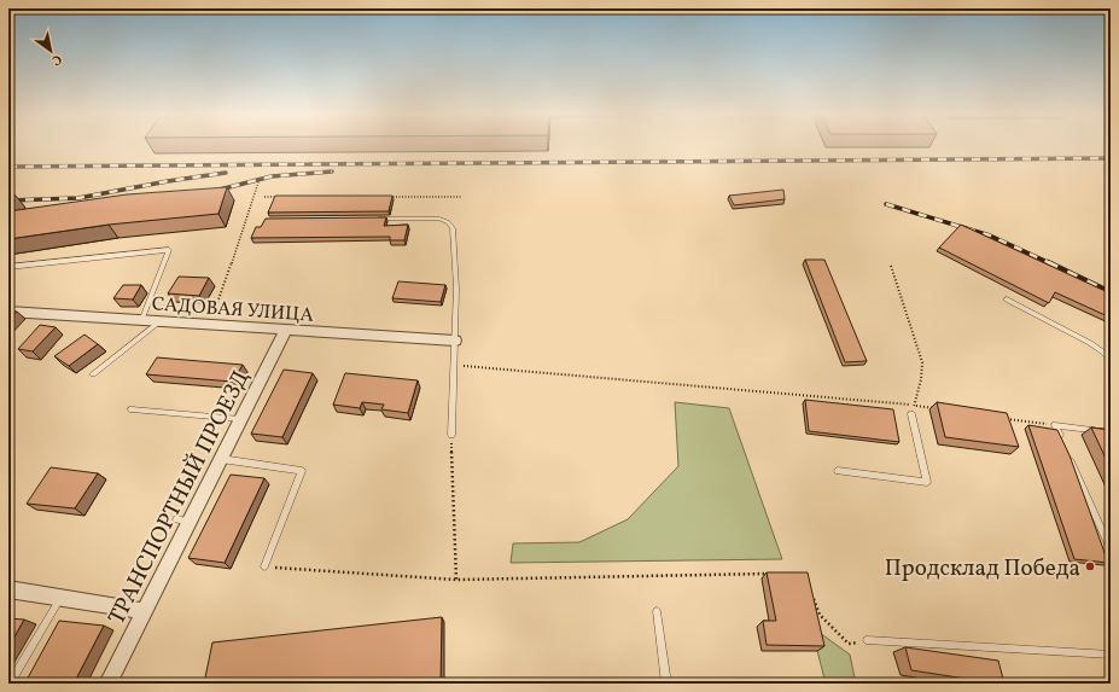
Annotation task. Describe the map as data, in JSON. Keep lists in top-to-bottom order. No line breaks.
{"streets":{"street":["САДОВАЯ УЛИЦА","ТРАНСПОРТНЫЙ ПРОЕЗД"]},"crossings":[["САДОВАЯ УЛИЦА","ТРАНСПОРТНЫЙ ПРОЕЗД"]],"places":["Продсклад Победа"],"north":"bottom right"}
